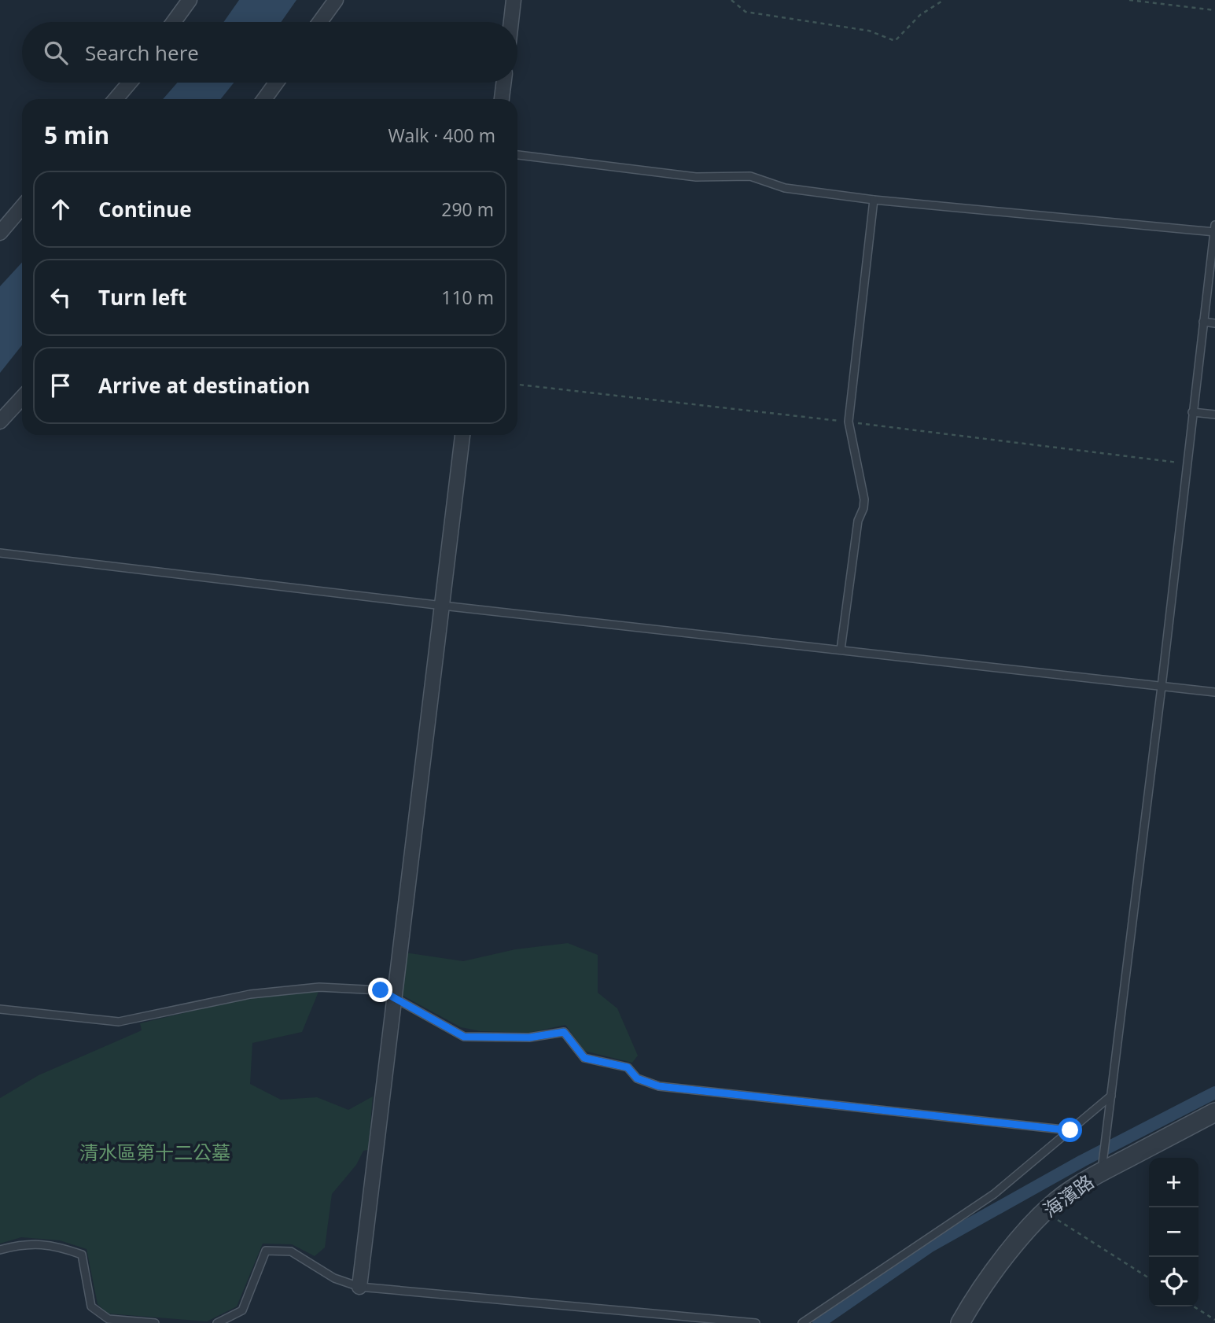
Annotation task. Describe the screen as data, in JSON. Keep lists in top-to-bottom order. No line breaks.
{"streets":{"street":["海濱路"]},"parks":["清水區第十二公墓"],"page":{"search":"Search here","heading":["5 min","Walk · 400 m"],"list":[["Continue","290 m"],["Turn left","110 m"],"Arrive at destination"],"map_buttons":["+","−"]}}
